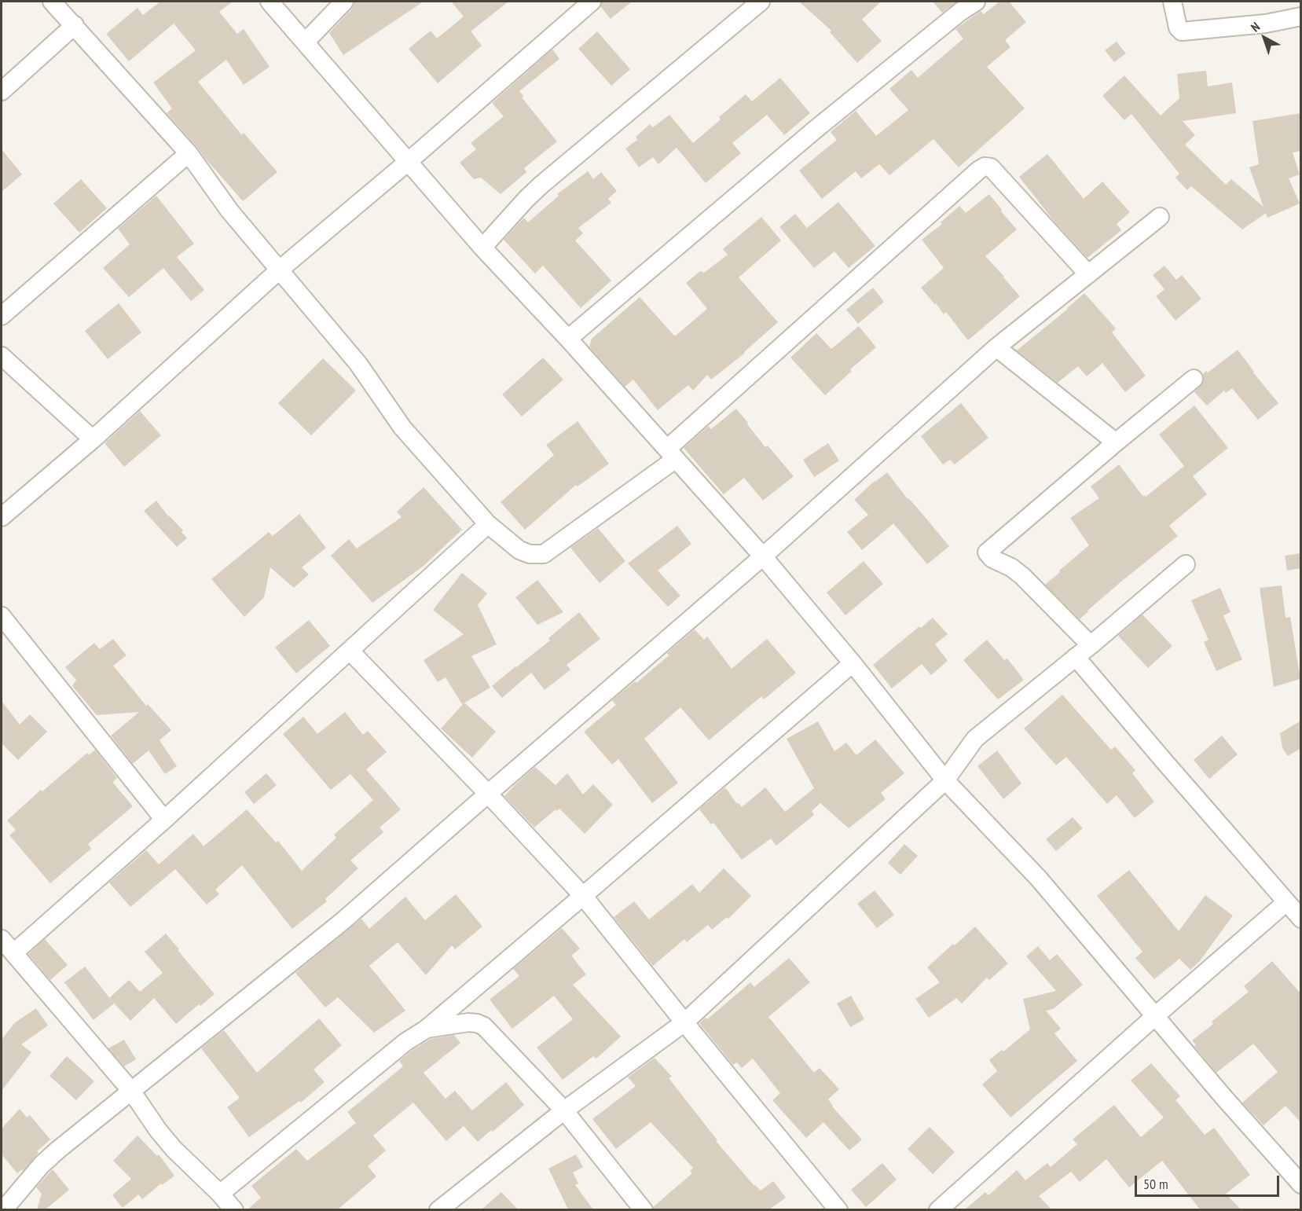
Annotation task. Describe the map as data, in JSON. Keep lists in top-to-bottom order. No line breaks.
{"scale_bar":"50 m","north":"top left"}
